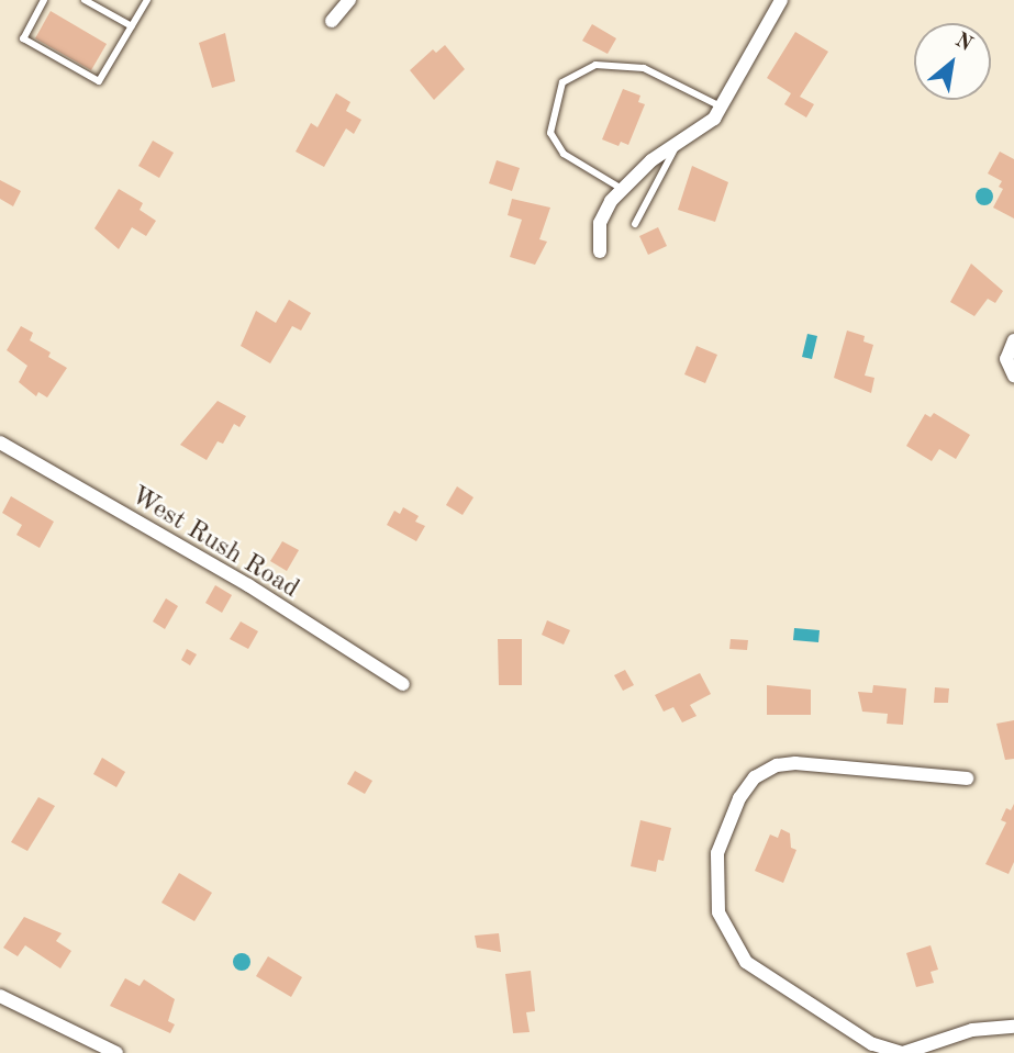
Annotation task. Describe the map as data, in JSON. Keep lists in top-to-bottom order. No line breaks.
{"streets":{"street":["West Rush Road"]},"north":"top right"}
